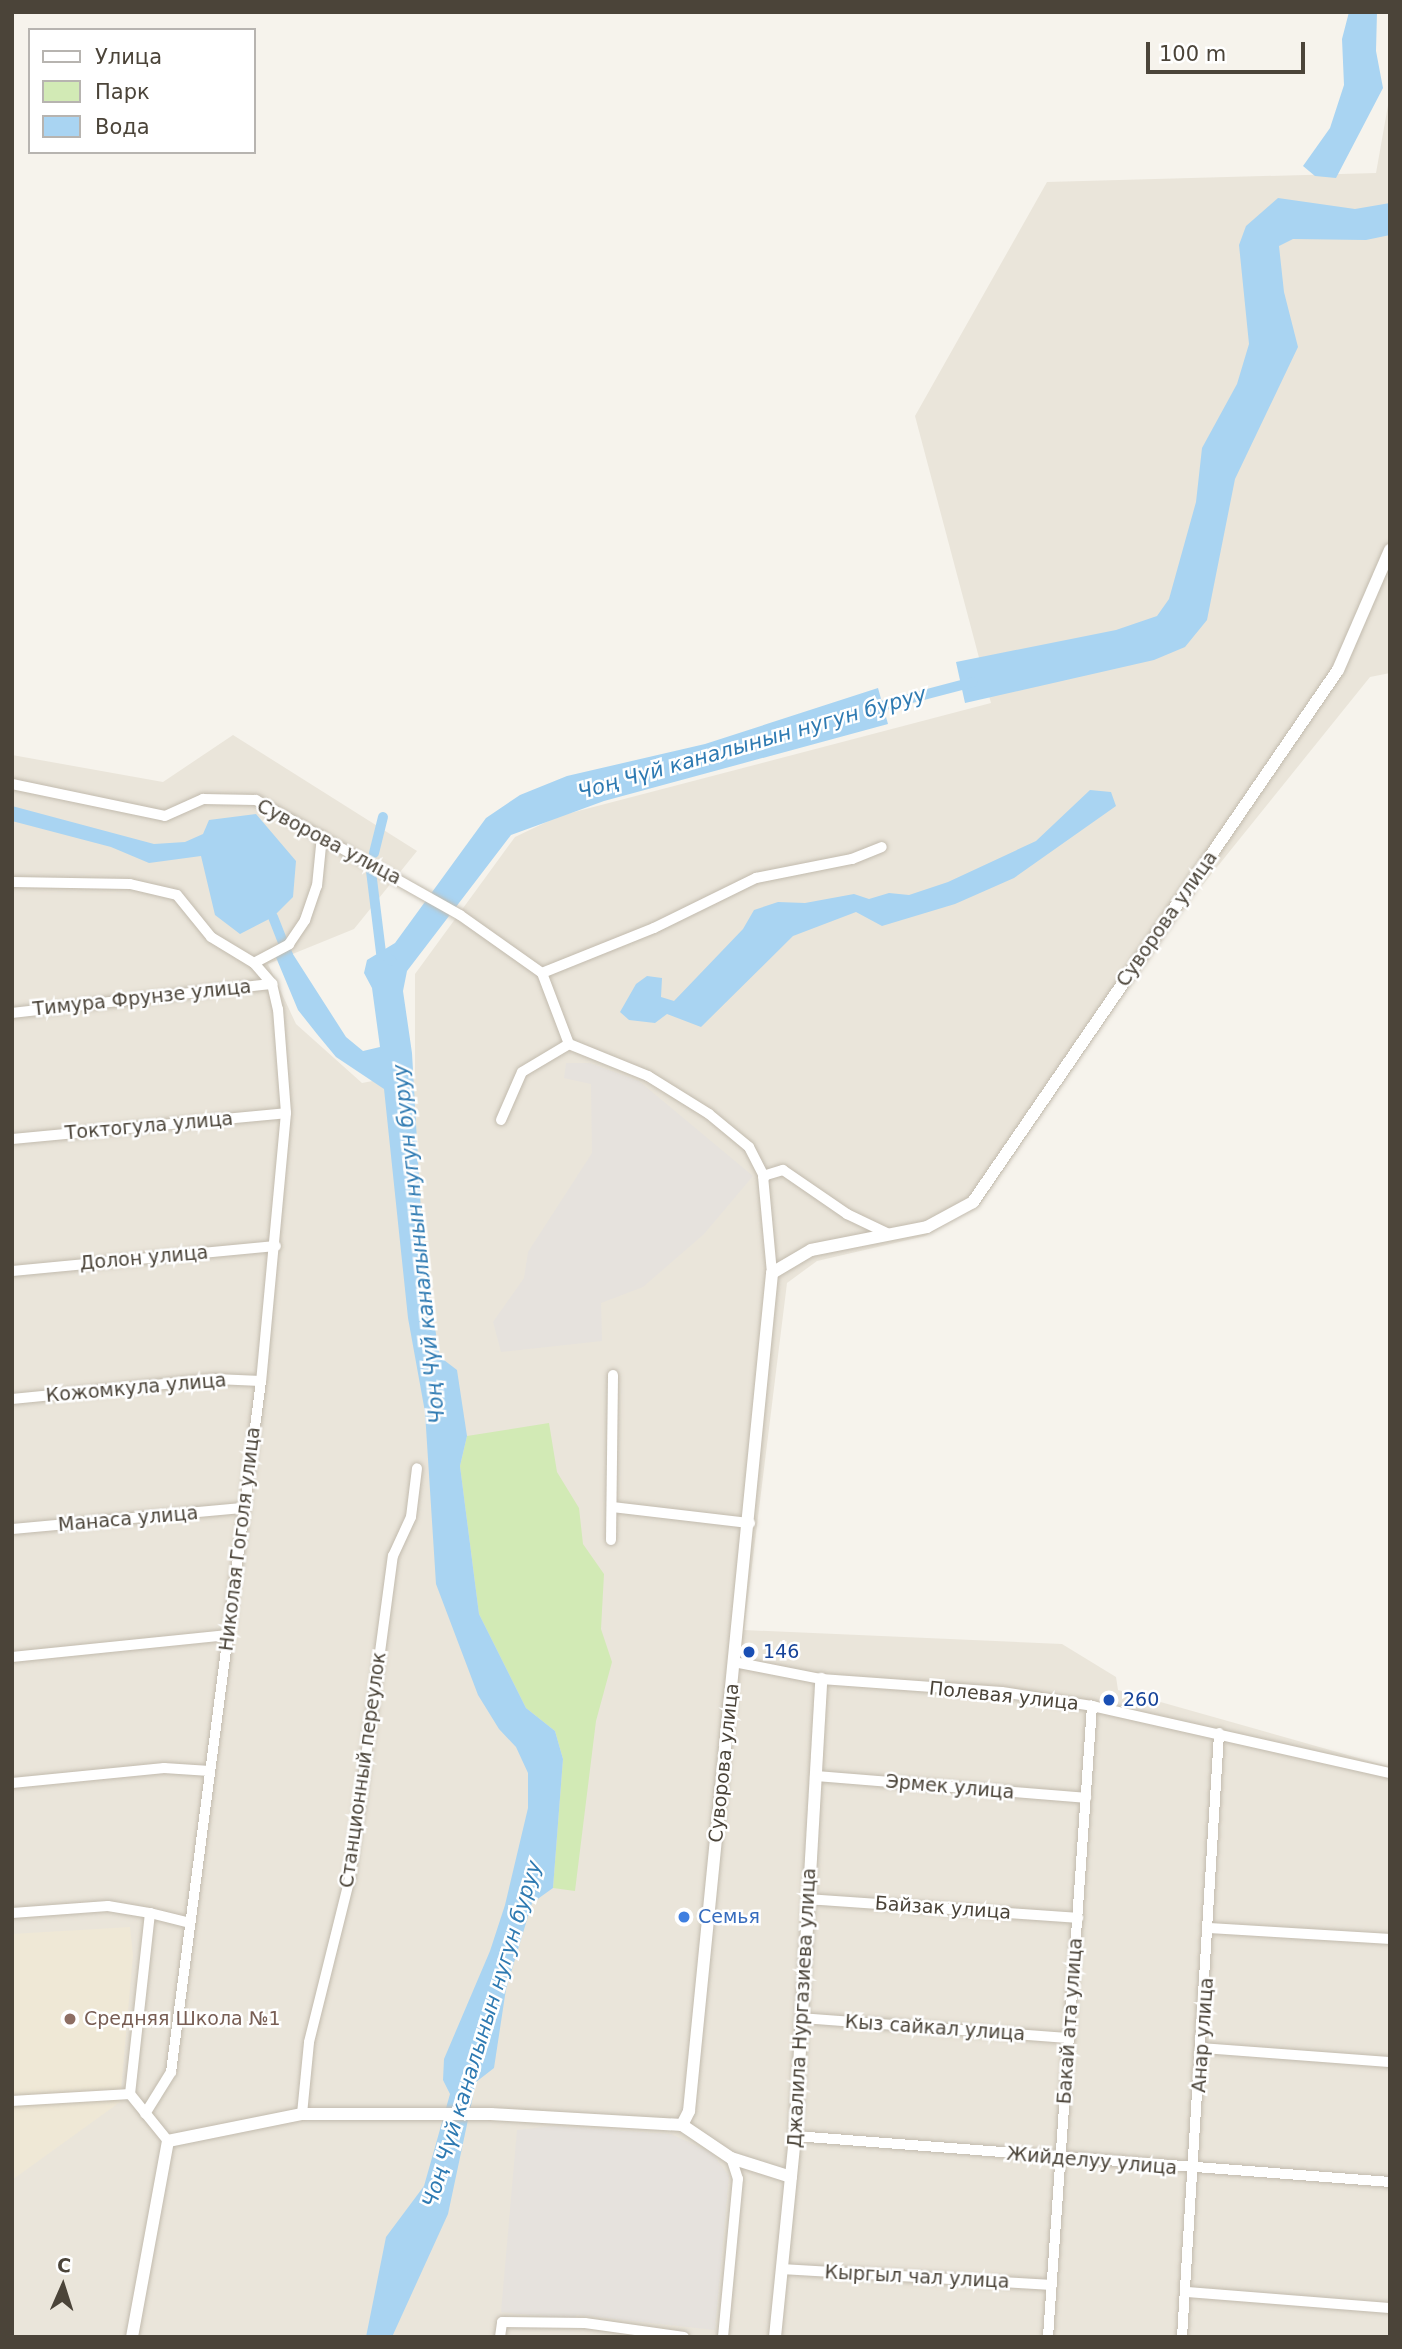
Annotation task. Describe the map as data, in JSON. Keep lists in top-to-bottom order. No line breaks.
{"streets":{"street":["Суворова улица","Тимура Фрунзе улица","Токтогула улица","Долон улица","Кожомкула улица","Манаса улица","Николая Гоголя улица","Полевая улица","Станционный переулок","Эрмек улица","Байзак улица","Джалила Нургазиева улица","Бакай ата улица","Кыз сайкал улица","Анар улица","Жийделуу улица","Кыргыл чал улица"]},"crossings":[["Суворова улица","Полевая улица"],["Тимура Фрунзе улица","Николая Гоголя улица"],["Токтогула улица","Николая Гоголя улица"],["Долон улица","Николая Гоголя улица"],["Кожомкула улица","Николая Гоголя улица"],["Манаса улица","Николая Гоголя улица"],["Полевая улица","Джалила Нургазиева улица"],["Полевая улица","Бакай ата улица"],["Полевая улица","Анар улица"],["Эрмек улица","Джалила Нургазиева улица"],["Эрмек улица","Бакай ата улица"],["Байзак улица","Джалила Нургазиева улица"],["Байзак улица","Бакай ата улица"],["Джалила Нургазиева улица","Кыз сайкал улица"],["Джалила Нургазиева улица","Жийделуу улица"],["Джалила Нургазиева улица","Кыргыл чал улица"],["Бакай ата улица","Кыз сайкал улица"],["Бакай ата улица","Жийделуу улица"],["Бакай ата улица","Кыргыл чал улица"],["Анар улица","Жийделуу улица"]],"water":["Чоң Чүй каналынын нугун буруу"],"places":["146","260","Семья","Средняя Школа №1"],"legend":["Улица","Парк","Вода"],"scale_bar":"100 m","north":"top"}
